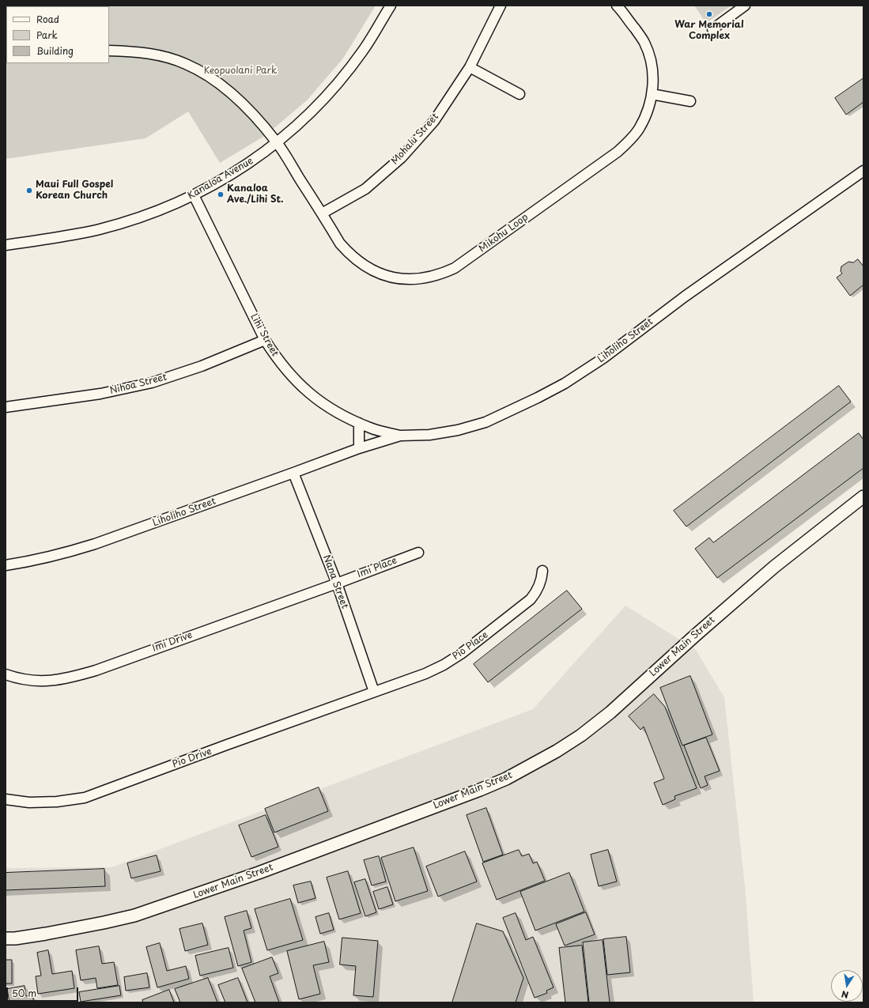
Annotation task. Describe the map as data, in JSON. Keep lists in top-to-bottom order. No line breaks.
{"streets":{"street":["Mohalu Street","Kanaloa Avenue","Mikohu Loop","Lihi Street","Liholiho Street","Nihoa Street","Imi Place","Nana Street","Imi Drive","Pio Place","Lower Main Street","Pio Drive"]},"crossings":[["Mohalu Street","Mikohu Loop"],["Kanaloa Avenue","Mikohu Loop"],["Kanaloa Avenue","Lihi Street"],["Lihi Street","Liholiho Street"],["Lihi Street","Nihoa Street"],["Liholiho Street","Nana Street"],["Imi Place","Nana Street"],["Imi Place","Imi Drive"],["Nana Street","Imi Drive"],["Nana Street","Pio Place"],["Nana Street","Pio Drive"],["Pio Place","Pio Drive"]],"parks":["Keopuolani Park"],"places":["War Memorial Complex","Maui Full Gospel Korean Church","Kanaloa Ave./Lihi St."],"legend":["Road","Park","Building"],"scale_bar":"50 m","north":"bottom"}
